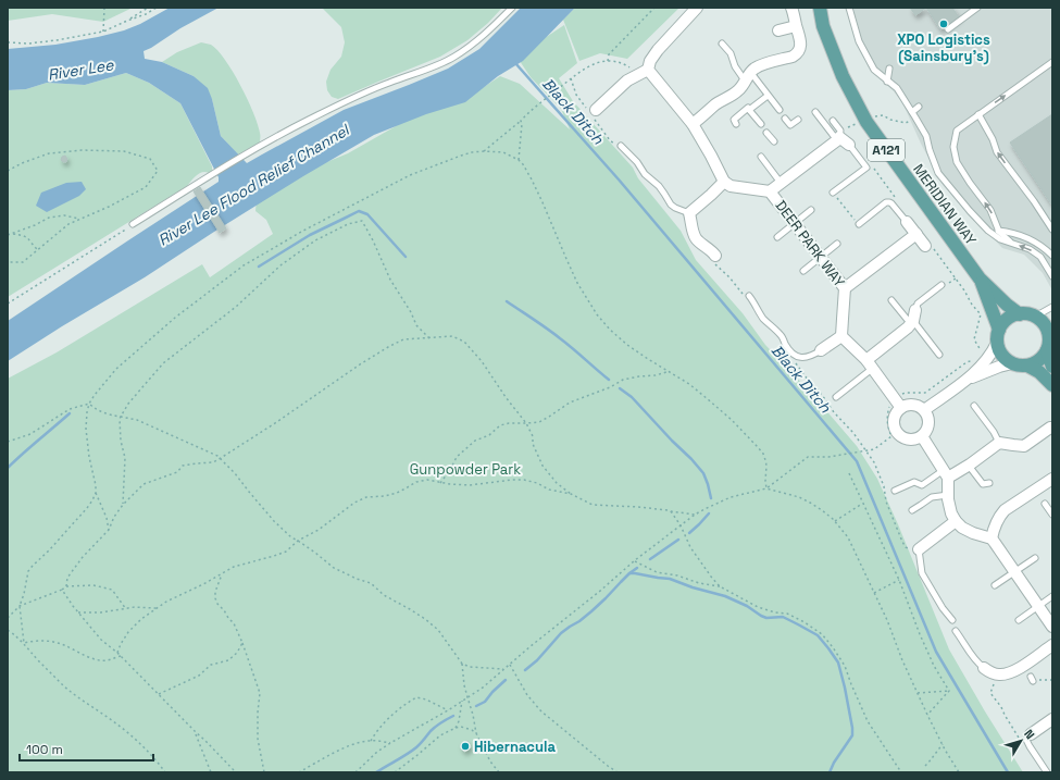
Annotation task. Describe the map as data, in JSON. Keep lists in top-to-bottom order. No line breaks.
{"streets":{"main road":["A121","MERIDIAN WAY"],"street":["DEER PARK WAY"]},"water":["River Lee","Black Ditch","River Lee Flood Relief Channel"],"parks":["Gunpowder Park"],"places":["XPO Logistics (Sainsbury's)","Hibernacula"],"scale_bar":"100 m","north":"top right"}
